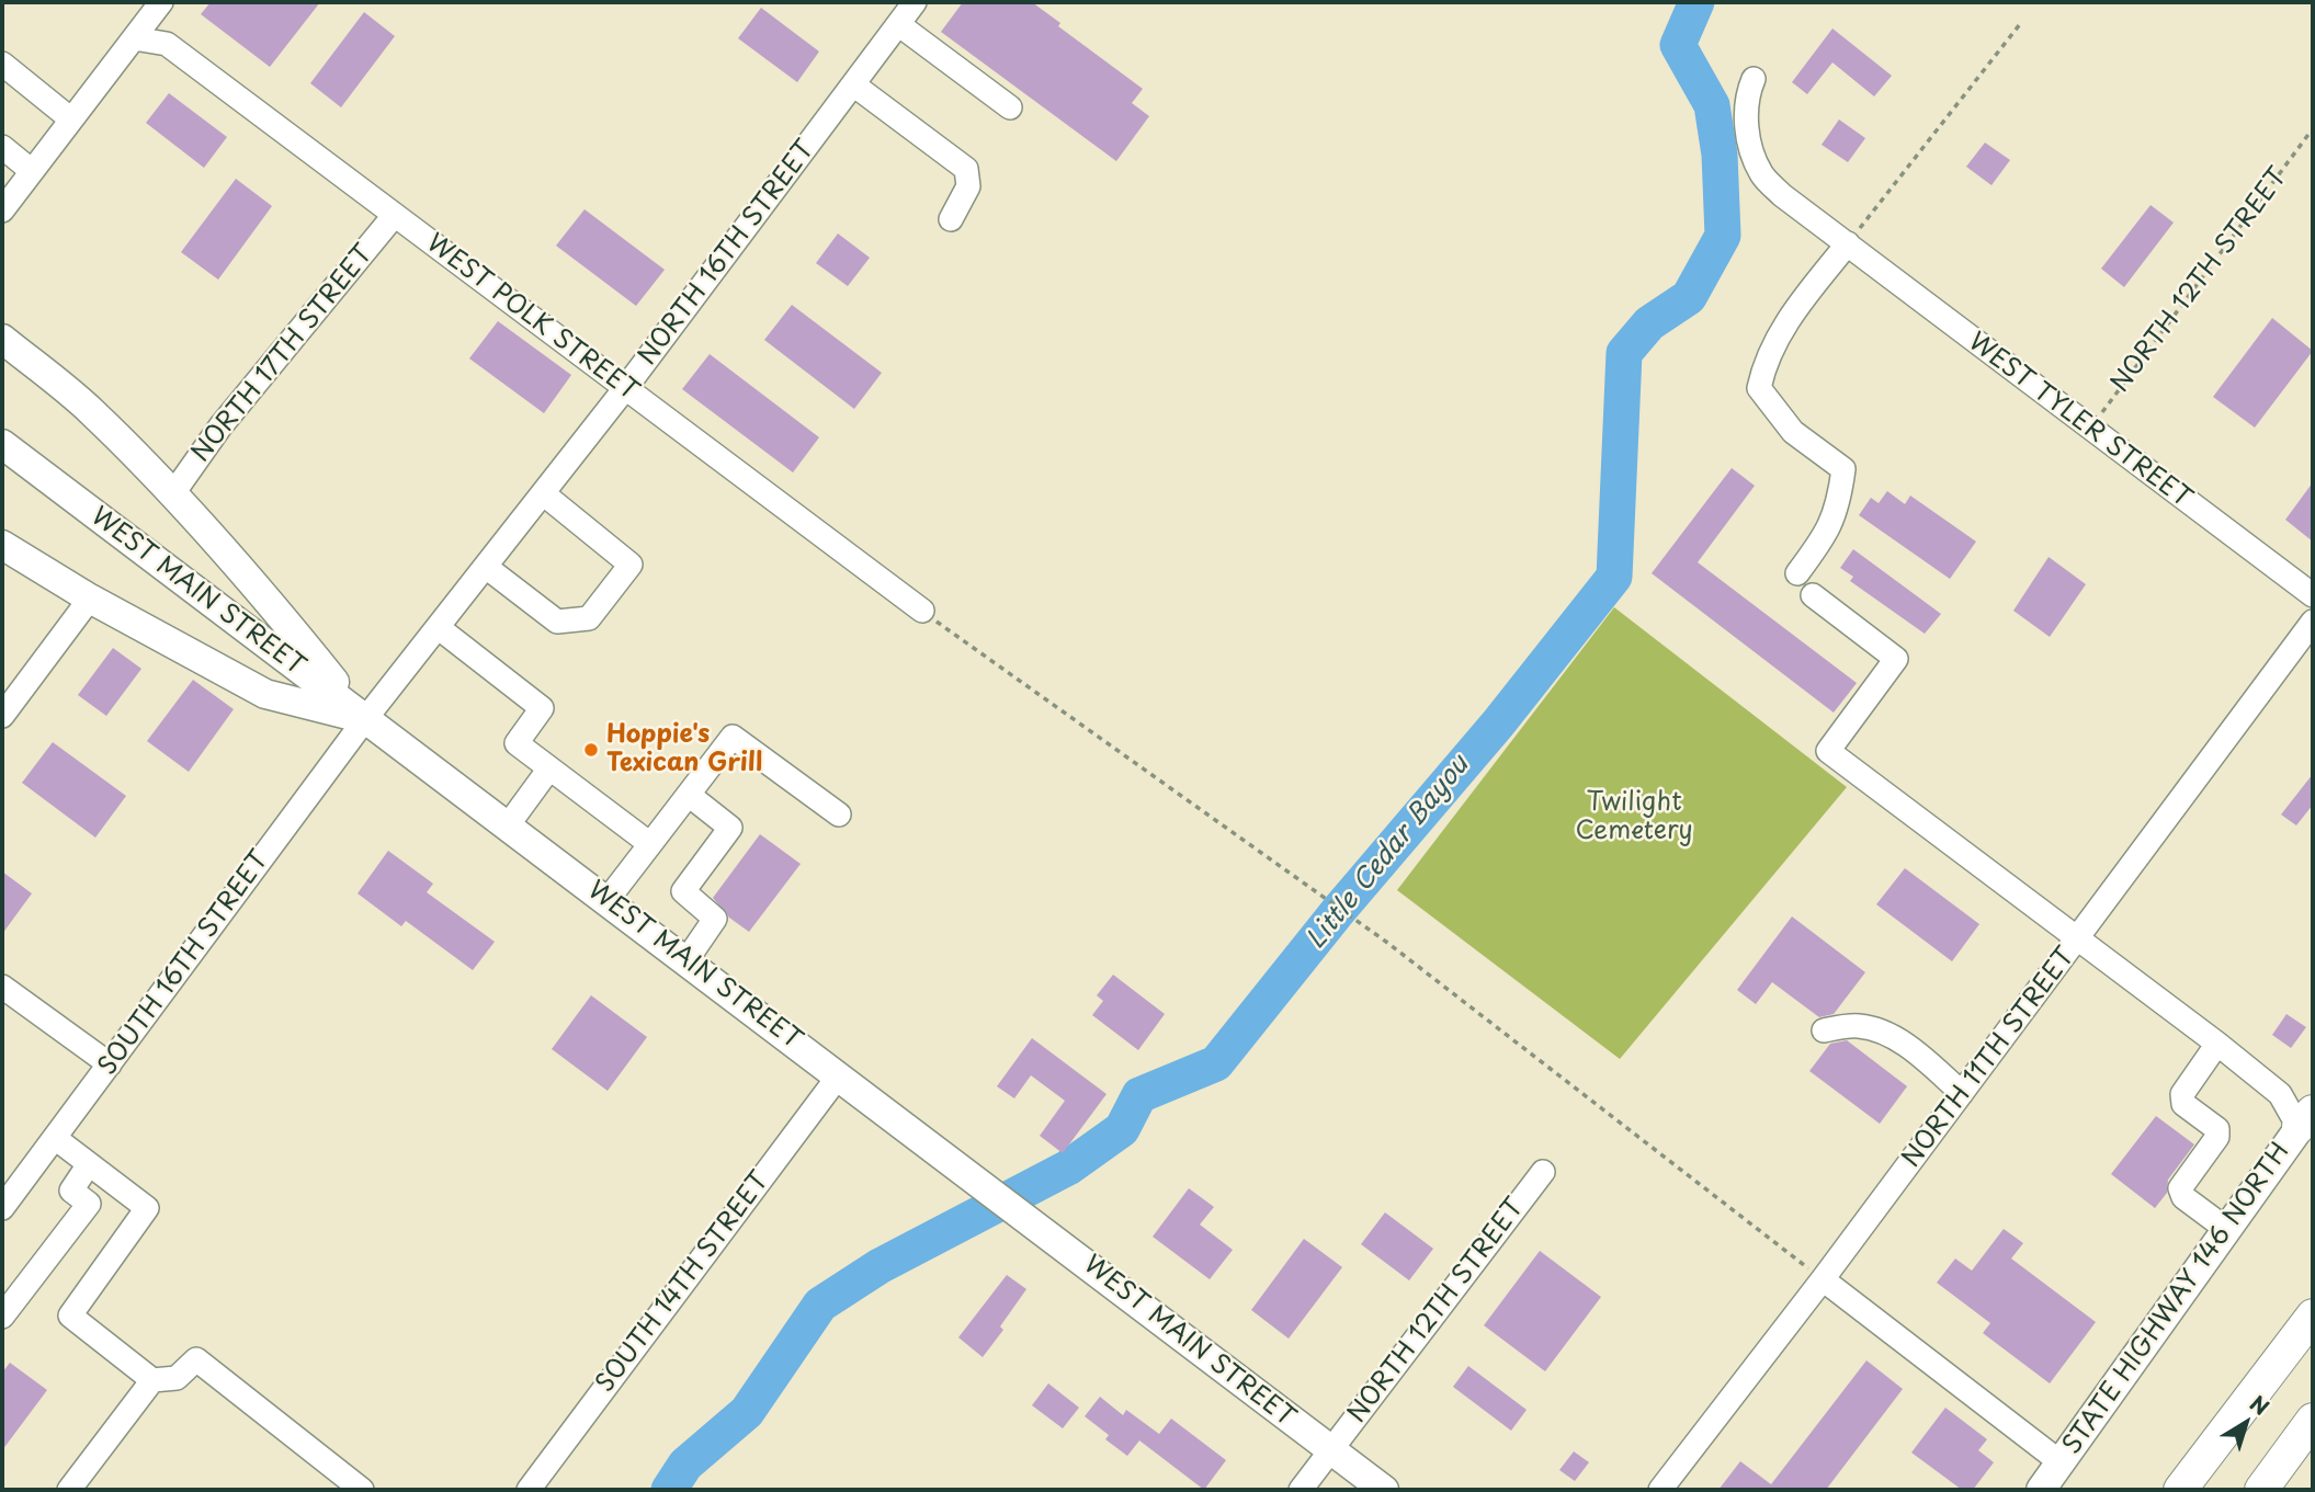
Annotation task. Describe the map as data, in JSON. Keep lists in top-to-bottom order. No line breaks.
{"streets":{"main road":["WEST MAIN STREET","STATE HIGHWAY 146 NORTH"],"street":["NORTH 16TH STREET","NORTH 12TH STREET","WEST POLK STREET","NORTH 17TH STREET","WEST TYLER STREET","SOUTH 16TH STREET","NORTH 11TH STREET","SOUTH 14TH STREET"]},"crossings":[["NORTH 16TH STREET","WEST POLK STREET"],["NORTH 16TH STREET","WEST MAIN STREET"],["NORTH 16TH STREET","SOUTH 16TH STREET"],["NORTH 12TH STREET","WEST TYLER STREET"],["NORTH 12TH STREET","WEST MAIN STREET"],["WEST POLK STREET","NORTH 17TH STREET"],["WEST MAIN STREET","SOUTH 16TH STREET"],["WEST MAIN STREET","SOUTH 14TH STREET"]],"water":["Little Cedar Bayou"],"parks":["Twilight Cemetery"],"places":["Hoppie's Texican Grill"],"north":"top right"}
